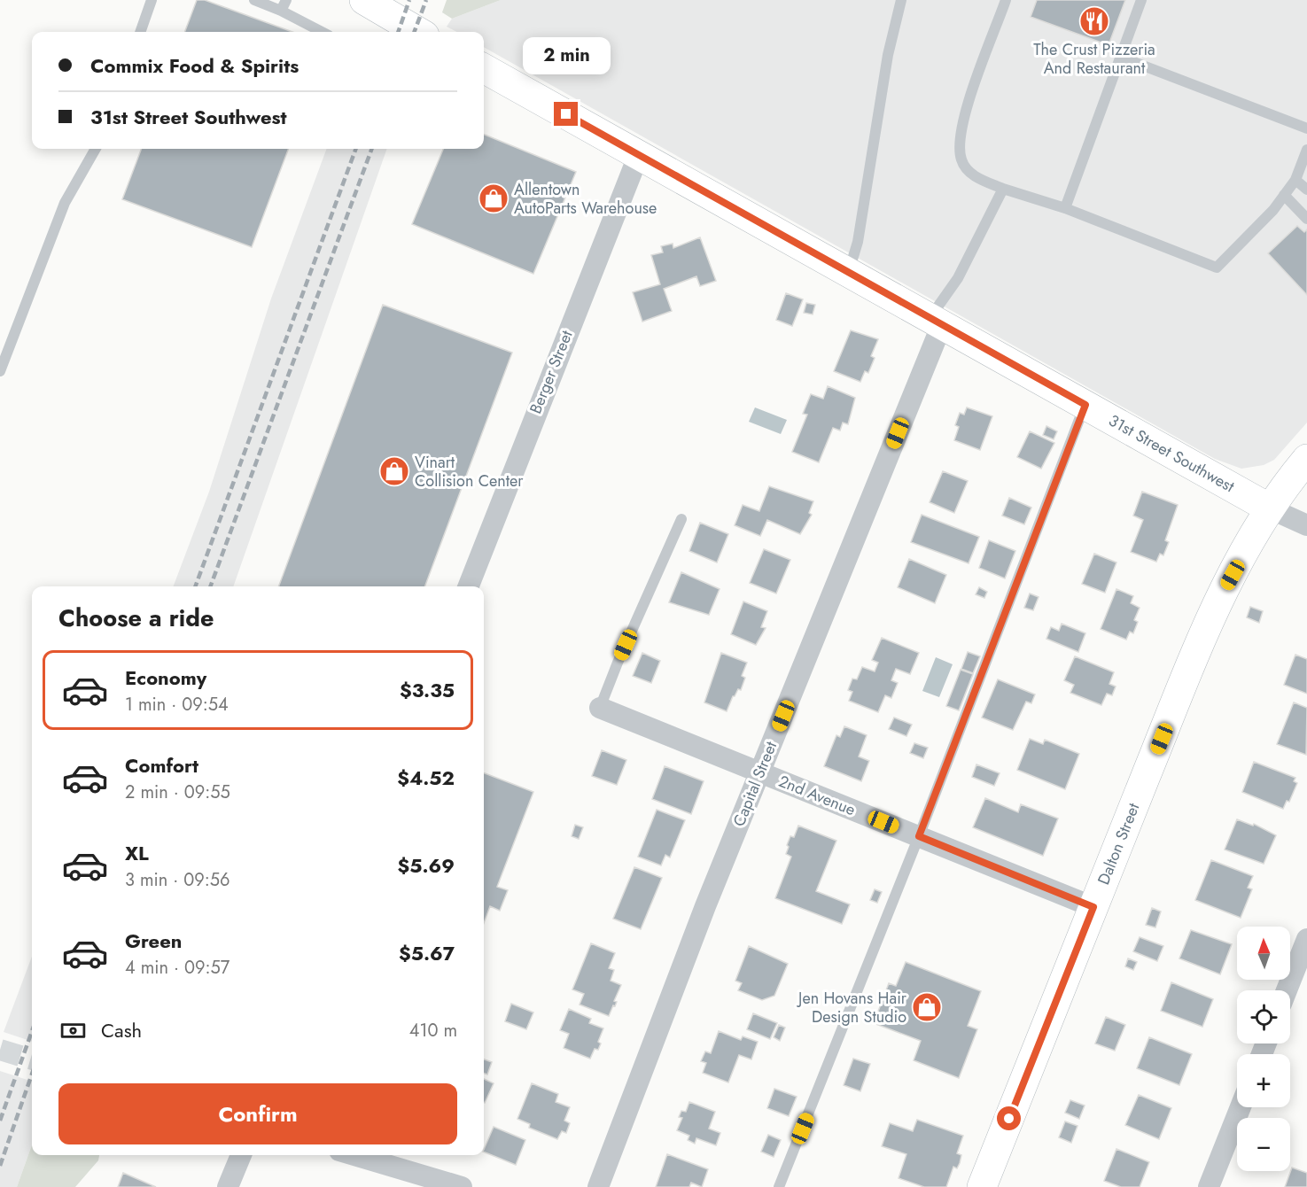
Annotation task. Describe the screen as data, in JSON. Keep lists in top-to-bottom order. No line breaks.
{"streets":{"street":["Berger Street","31st Street Southwest","Capital Street","2nd Avenue","Dalton Street"]},"crossings":[["Berger Street","31st Street Southwest"],["31st Street Southwest","Capital Street"],["31st Street Southwest","Dalton Street"],["Capital Street","2nd Avenue"],["2nd Avenue","Dalton Street"]],"places":{"restaurant":["The Crust Pizzeria And Restaurant"],"shop":["Allentown AutoParts Warehouse","Vinart Collision Center","Jen Hovans Hair Design Studio"]},"north":"top","page":{"banner":["Commix Food & Spirits","31st Street Southwest"],"bubble":"2 min","heading":"Choose a ride","list":[{"name":"Economy","note":"1 min · 09:54","value":"$3.35"},{"name":"Comfort","note":"2 min · 09:55","value":"$4.52"},{"name":"XL","note":"3 min · 09:56","value":"$5.69"},{"name":"Green","note":"4 min · 09:57","value":"$5.67"}],"map_buttons":["+","−"],"pay":["Cash","410 m"],"buttons":"Confirm"}}
